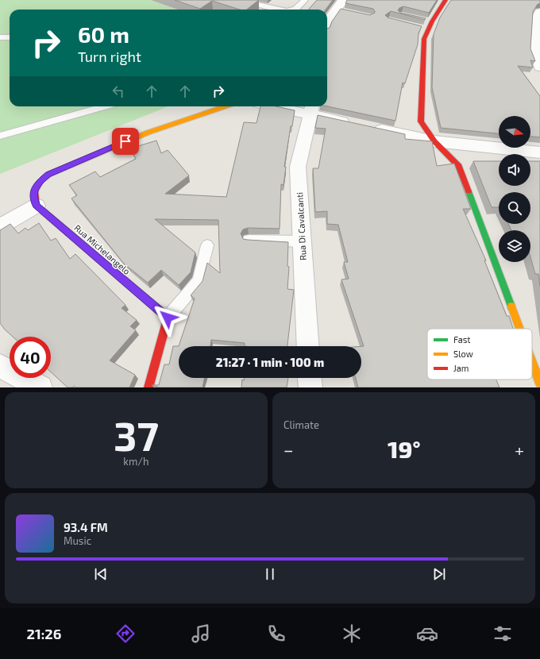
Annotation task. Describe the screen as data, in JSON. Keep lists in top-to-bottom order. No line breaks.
{"streets":{"street":["Rua Di Cavalcanti","Rua Michelangelo"]},"legend":["Fast","Slow","Jam"],"north":"right","page":{"turn":["60 m","Turn right"],"limit":"40","trip":"21:27 · 1 min · 100 m","tile":[["37","km/h"],"Climate"],"heat":["−","19°","+"],"song":["93.4 FM","Music"],"tabs":"21:26"}}
